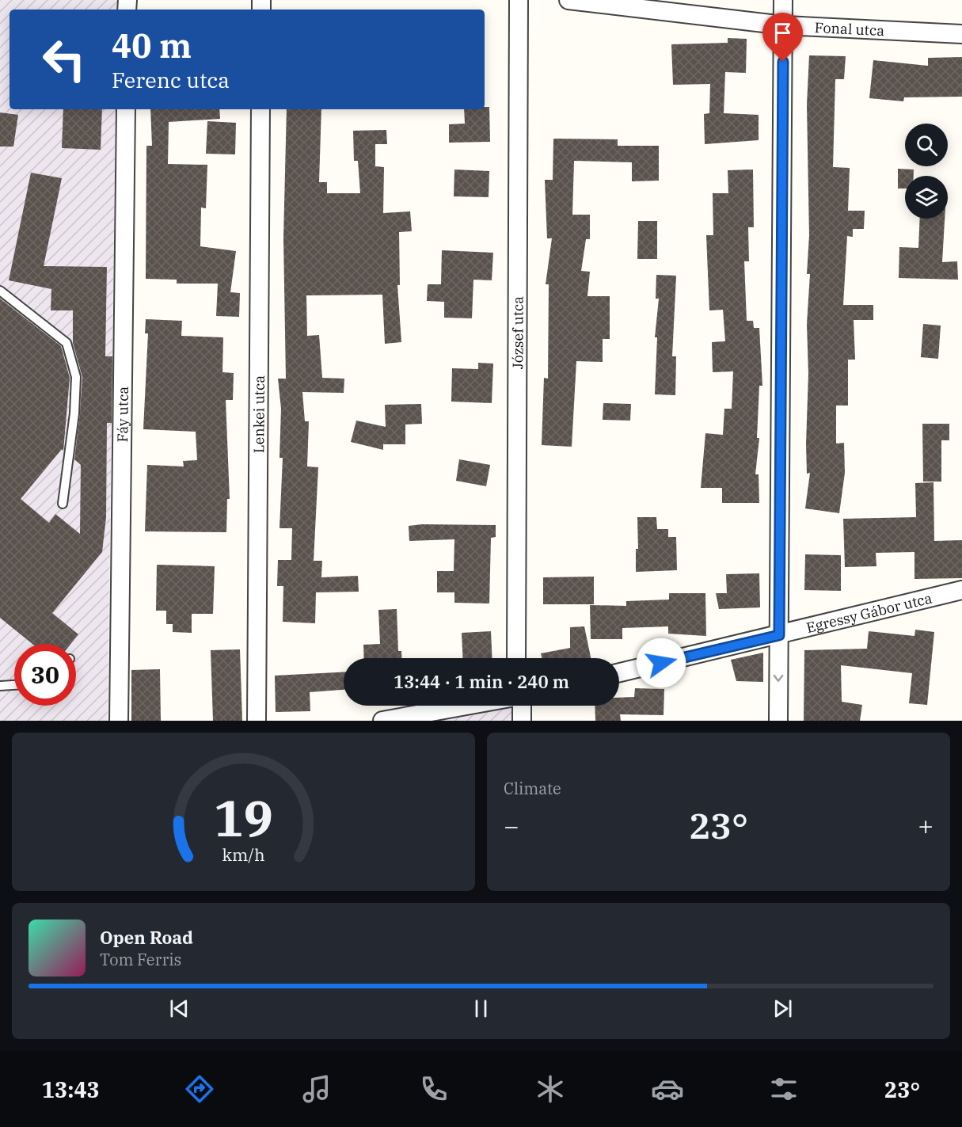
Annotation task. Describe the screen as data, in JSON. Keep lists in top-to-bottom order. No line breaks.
{"streets":{"street":["Fonal utca","József utca","Fáy utca","Lenkei utca","Egressy Gábor utca"]},"page":{"turn":["40 m","Ferenc utca"],"limit":"30","trip":"13:44 · 1 min · 240 m","tile":"Climate","heat":["−","23°","+"],"song":["Open Road","Tom Ferris"],"tabs":["13:43","23°"],"gauge":["19","km/h"]}}
